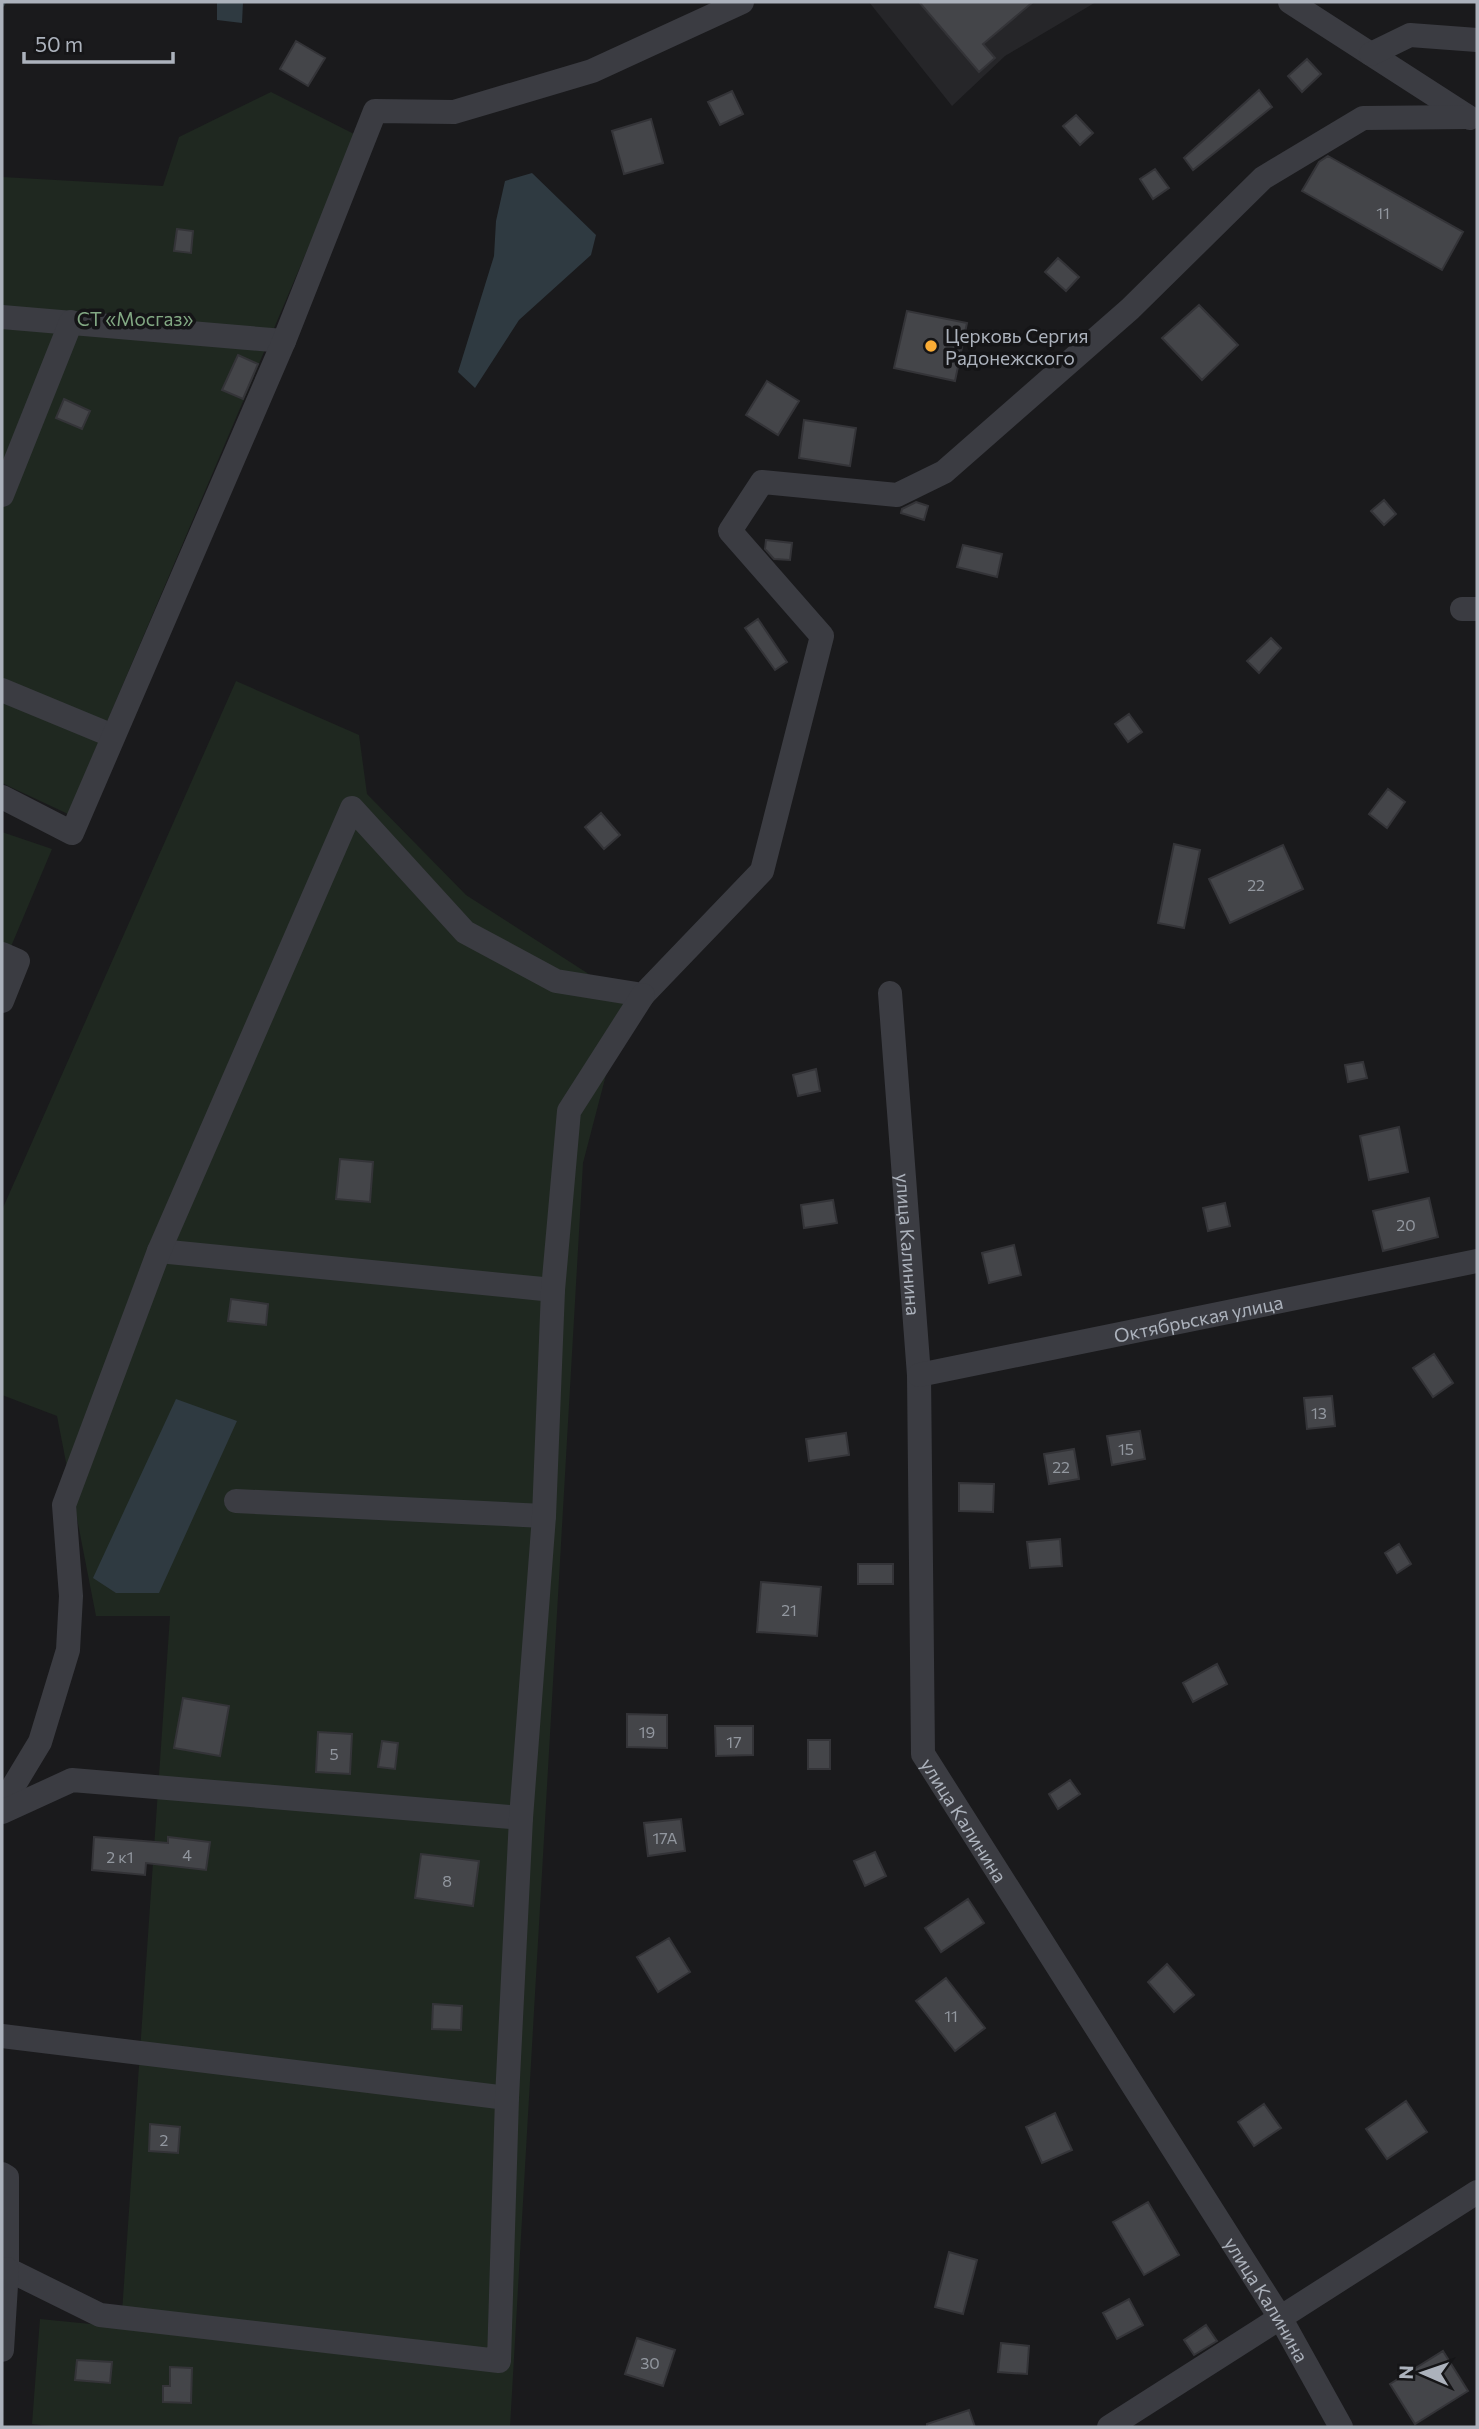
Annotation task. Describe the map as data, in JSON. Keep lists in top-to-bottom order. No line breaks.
{"streets":{"street":["улица Калинина","Октябрьская улица"]},"crossings":[["улица Калинина","Октябрьская улица"]],"parks":["СТ «Мосгаз»"],"places":["Церковь Сергия Радонежского"],"house_numbers":["11","22","20","13","15","22","21","19","17","5","17А","4","2 к1","8","11","2","30"],"scale_bar":"50 m","north":"left"}
